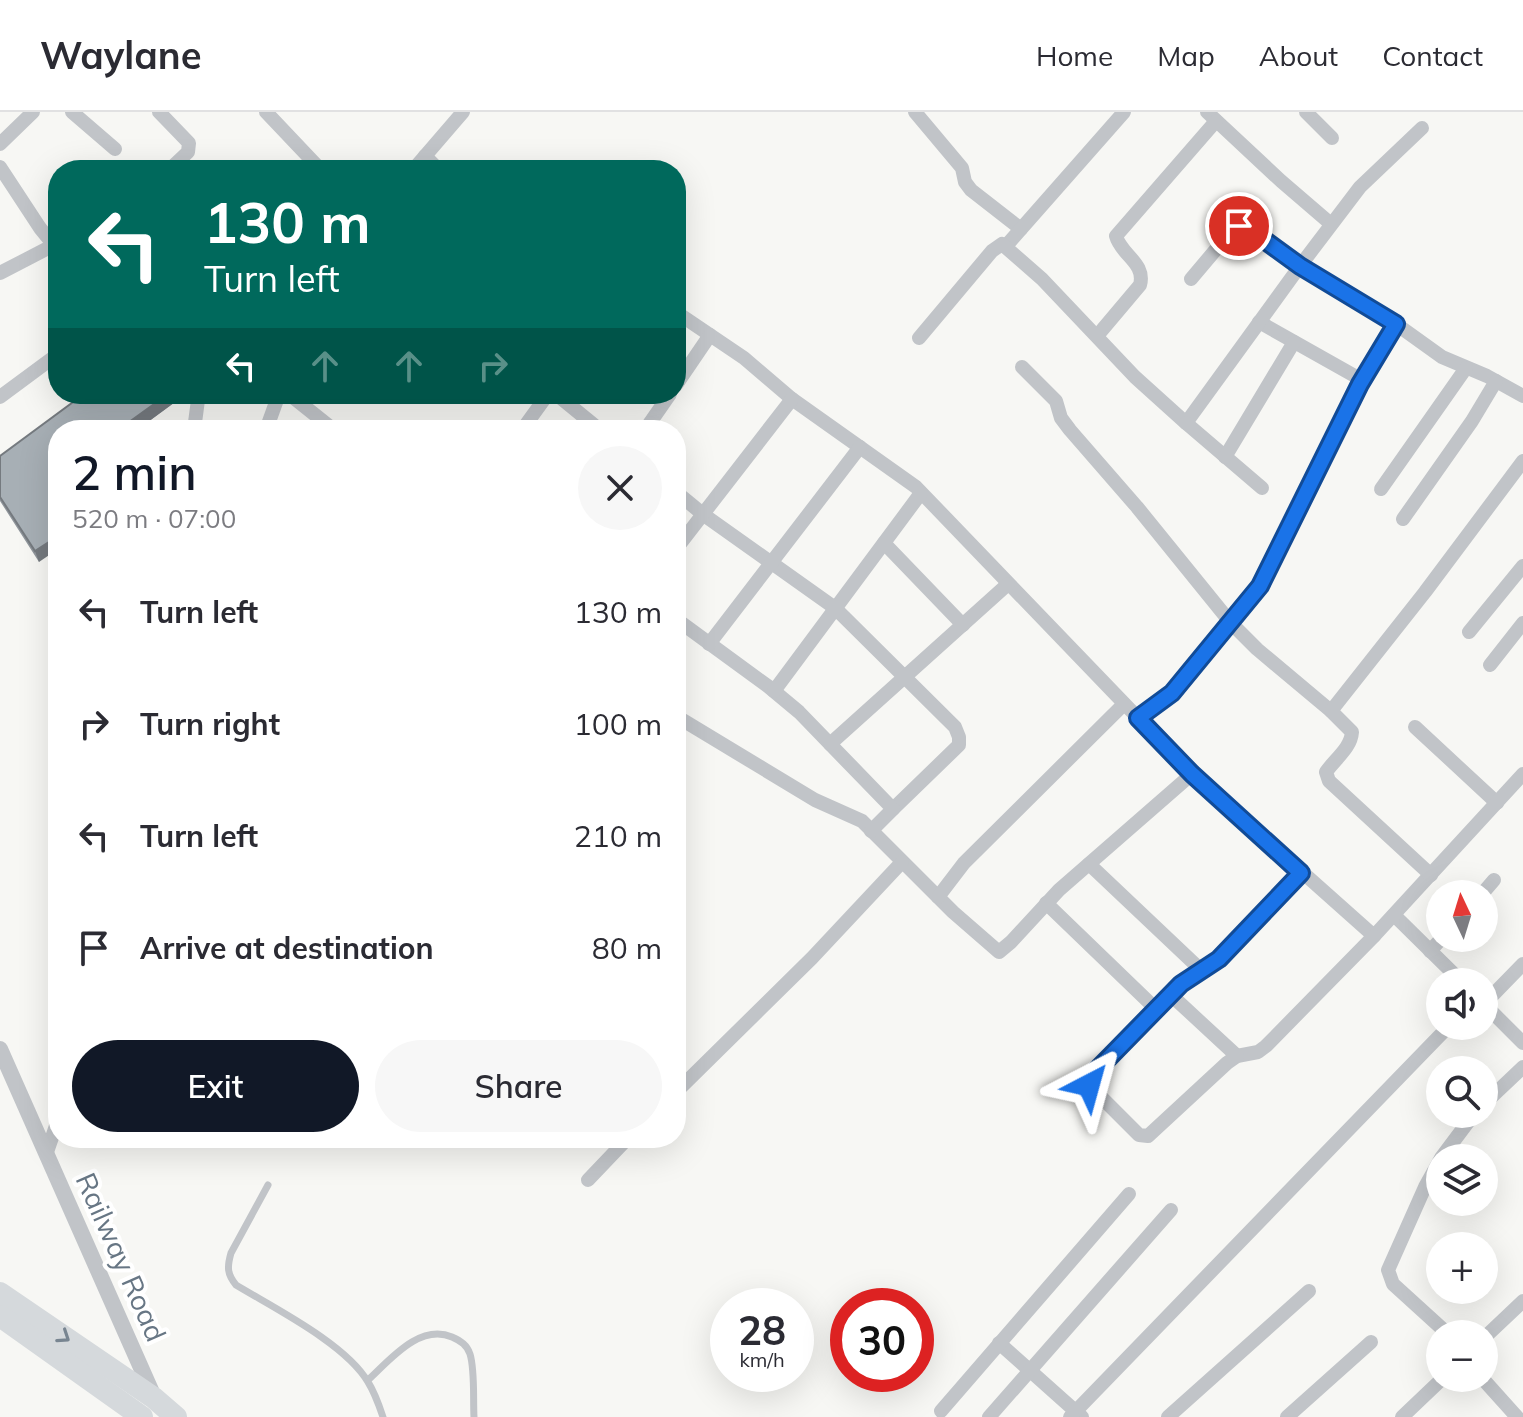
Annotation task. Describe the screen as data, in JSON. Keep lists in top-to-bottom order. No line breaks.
{"streets":{"street":["Railway Road"]},"north":"top","page":{"header":"Waylane","nav":["Home","Map","About","Contact"],"turn":["130 m","Turn left"],"heading":["2 min","520 m · 07:00"],"list":[{"name":"Turn left","value":"130 m"},{"name":"Turn right","value":"100 m"},{"name":"Turn left","value":"210 m"},{"name":"Arrive at destination","value":"80 m"}],"map_buttons":["+","−"],"buttons":["Exit","Share"],"speed":"28 km/h","limit":"30"}}
